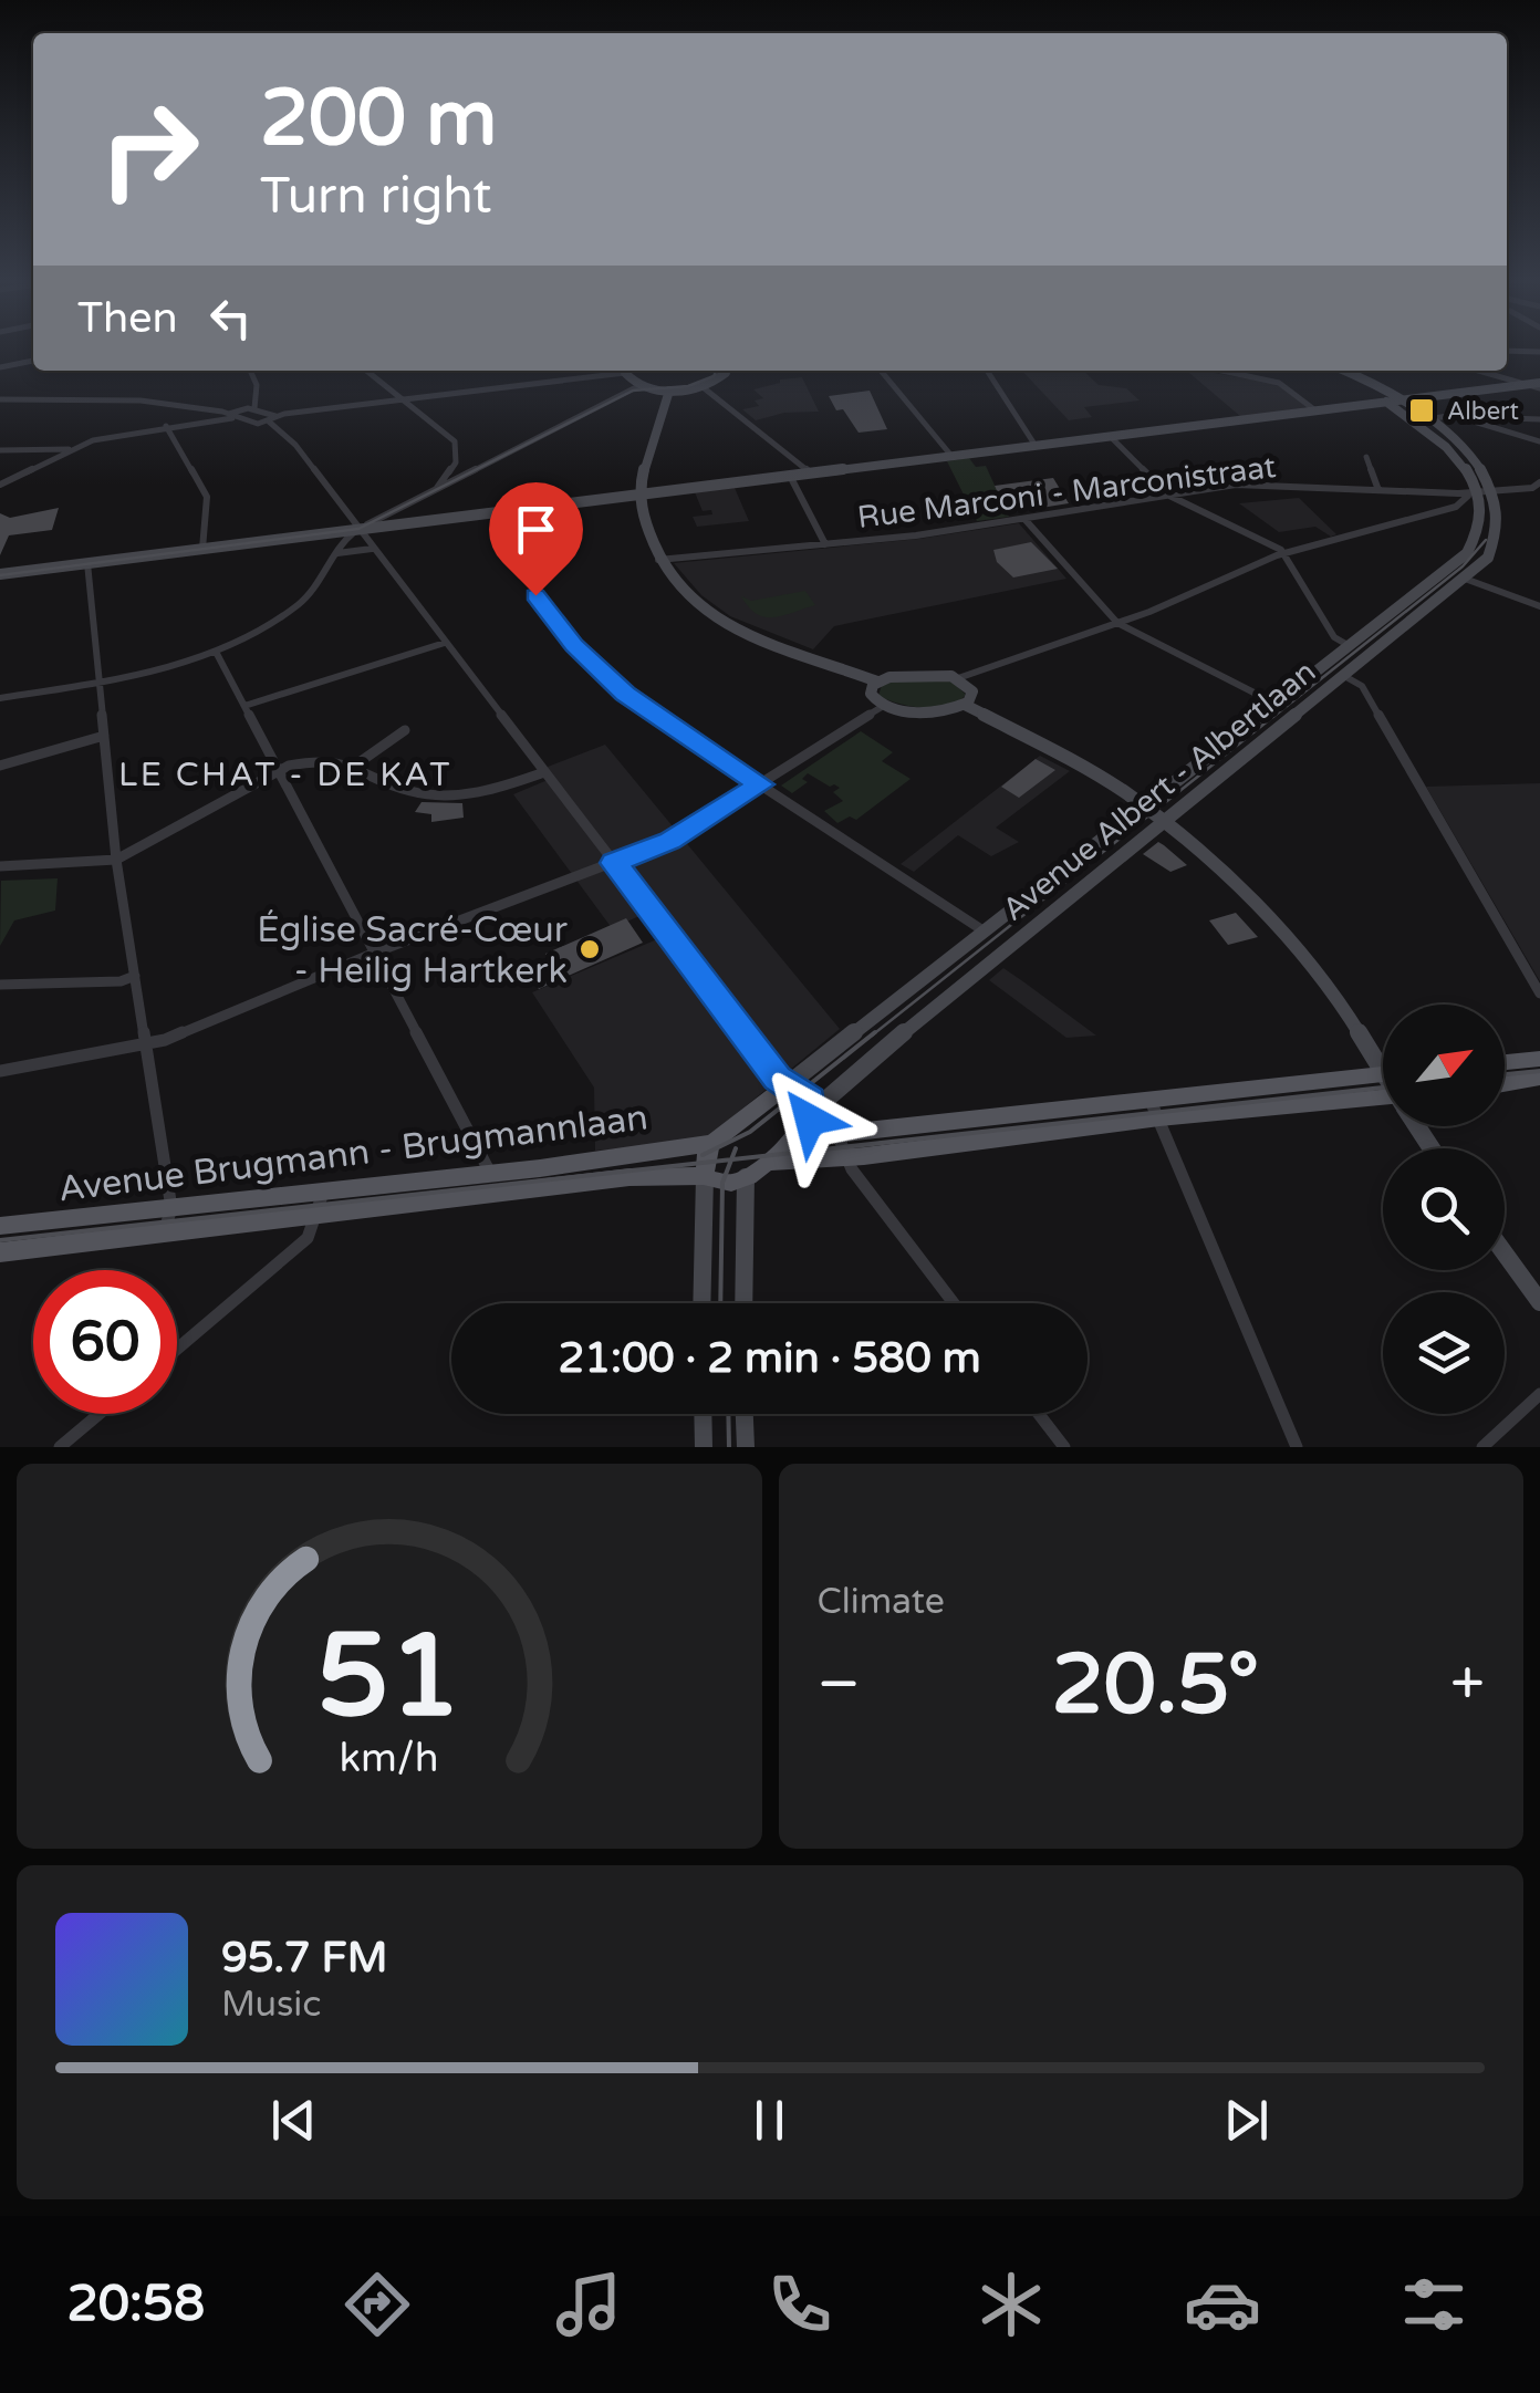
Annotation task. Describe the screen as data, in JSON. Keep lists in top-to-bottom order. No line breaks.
{"streets":{"main road":["Avenue Albert - Albertlaan","Avenue Brugmann - Brugmannlaan"],"street":["Rue Marconi - Marconistraat"]},"crossings":[["Rue Marconi - Marconistraat","Avenue Albert - Albertlaan"]],"districts":["LE CHAT - DE KAT"],"places":{"transit":["Albert"],"other":["Église Sacré-Cœur - Heilig Hartkerk"]},"north":"top right","page":{"turn":["200 m","Turn right"],"then":"Then","limit":"60","trip":"21:00 · 2 min · 580 m","tile":"Climate","heat":["−","20.5°","+"],"song":["95.7 FM","Music"],"tabs":"20:58","gauge":["51","km/h"]}}
